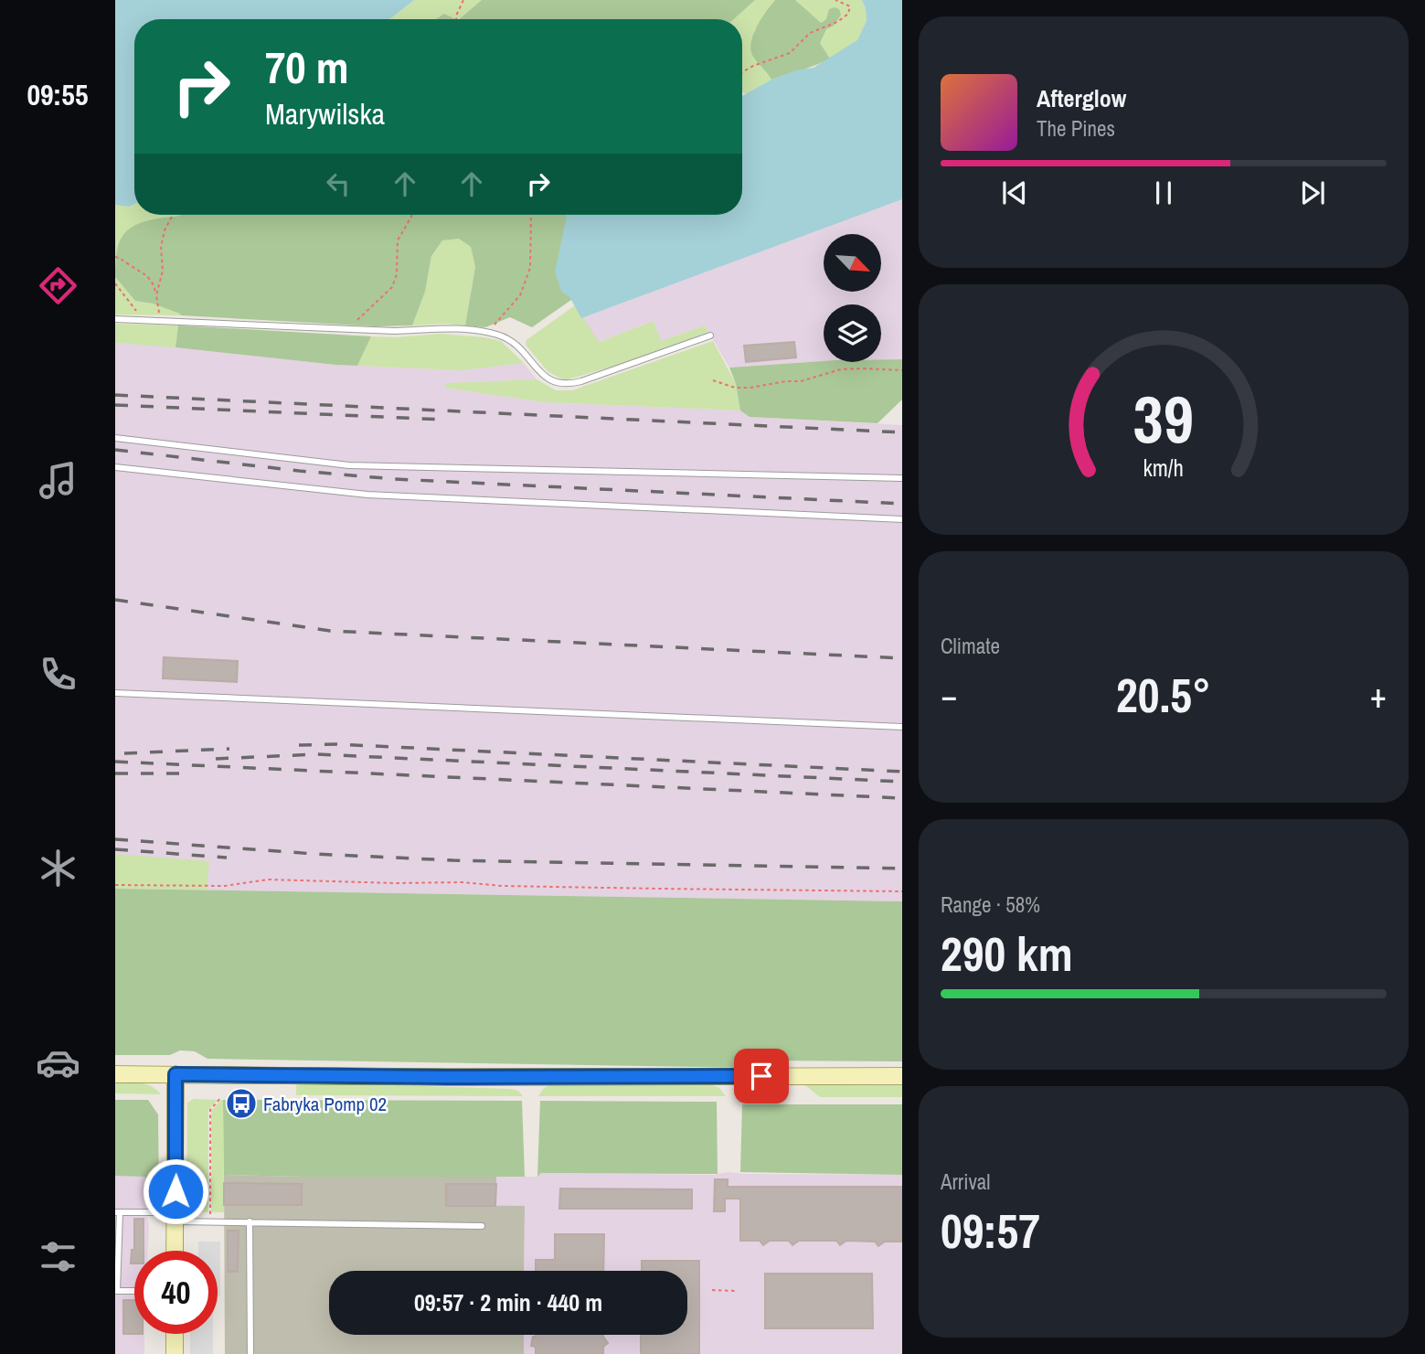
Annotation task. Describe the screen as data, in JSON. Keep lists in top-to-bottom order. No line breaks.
{"places":{"bus stop":["Fabryka Pomp 02"]},"north":"bottom right","page":{"tabs":"09:55","turn":["70 m","Marywilska"],"song":["Afterglow","The Pines"],"tile":["Climate",["Range · 58%","290 km"],["Arrival","09:57"]],"heat":["−","20.5°","+"],"limit":"40","trip":"09:57 · 2 min · 440 m","gauge":["39","km/h"]}}
